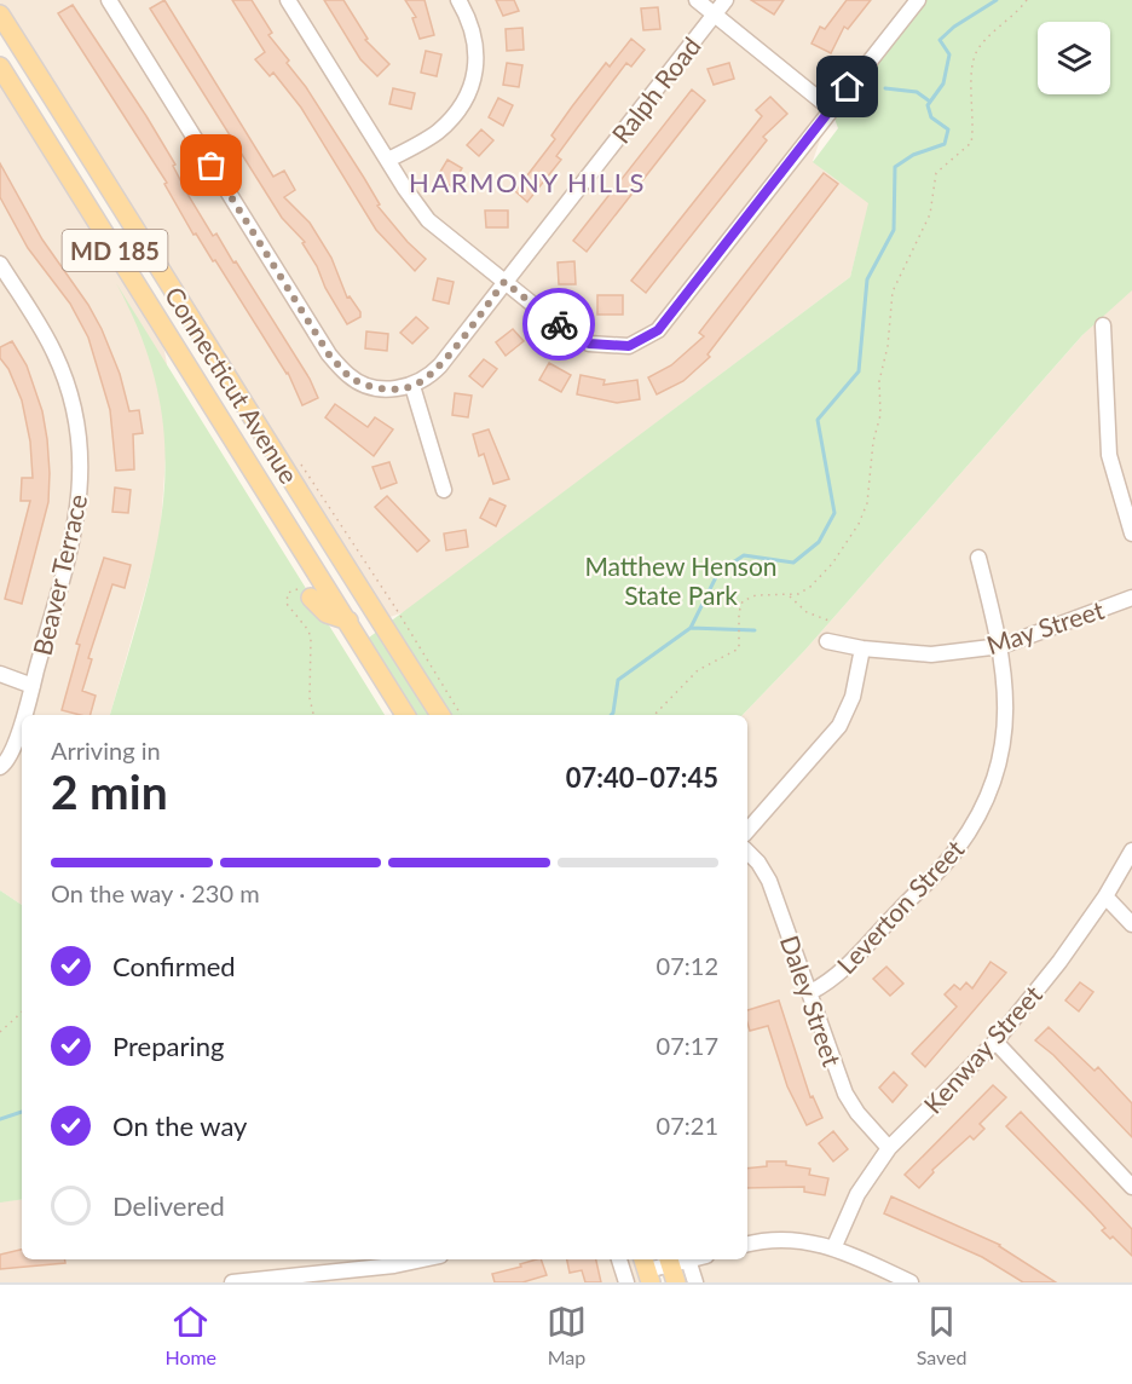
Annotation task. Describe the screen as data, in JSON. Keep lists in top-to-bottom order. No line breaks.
{"streets":{"main road":["MD 185","Connecticut Avenue"],"street":["Ralph Road","Beaver Terrace","May Street","Leverton Street","Daley Street","Kenway Street"]},"crossings":[["May Street","Leverton Street"],["Leverton Street","Daley Street"],["Daley Street","Kenway Street"]],"districts":["HARMONY HILLS"],"parks":["Matthew Henson State Park"],"page":{"heading":["2 min","Arriving in","07:40–07:45"],"bar":"On the way · 230 m","list":[["Confirmed","07:12"],["Preparing","07:17"],["On the way","07:21"],"Delivered"],"tabs":["Home","Map","Saved"]}}
